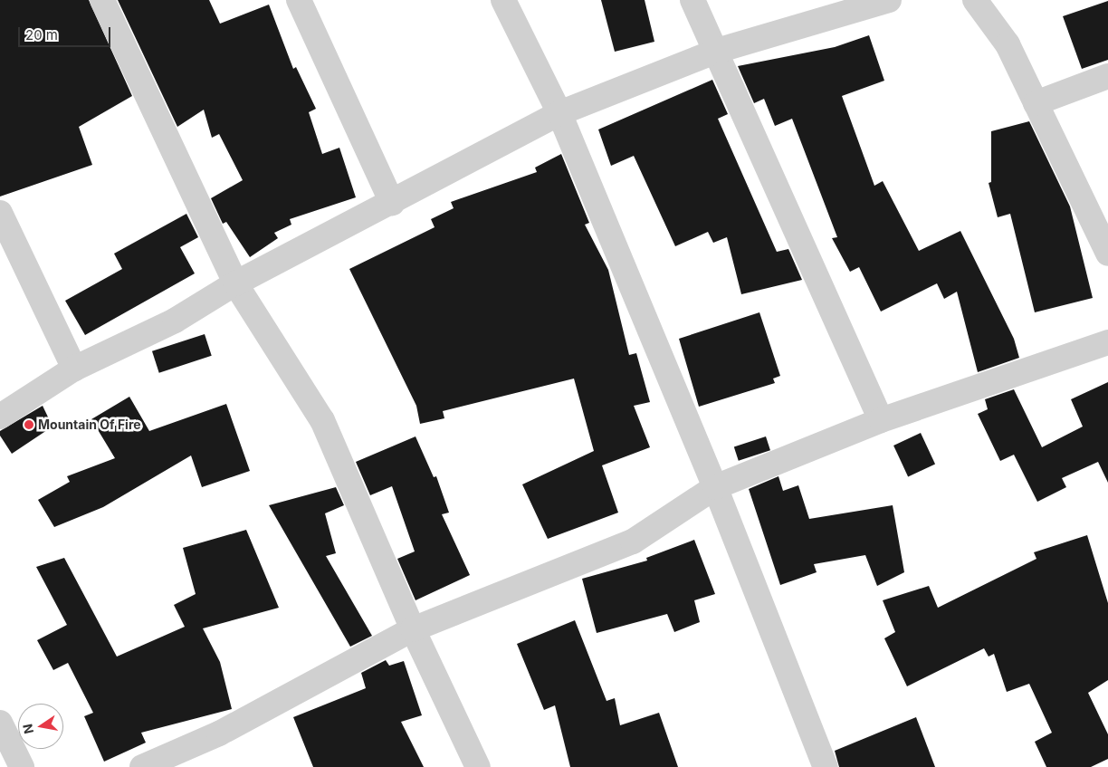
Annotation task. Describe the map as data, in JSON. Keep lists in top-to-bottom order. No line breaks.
{"places":["Mountain Of Fire"],"scale_bar":"20 m","north":"left"}
